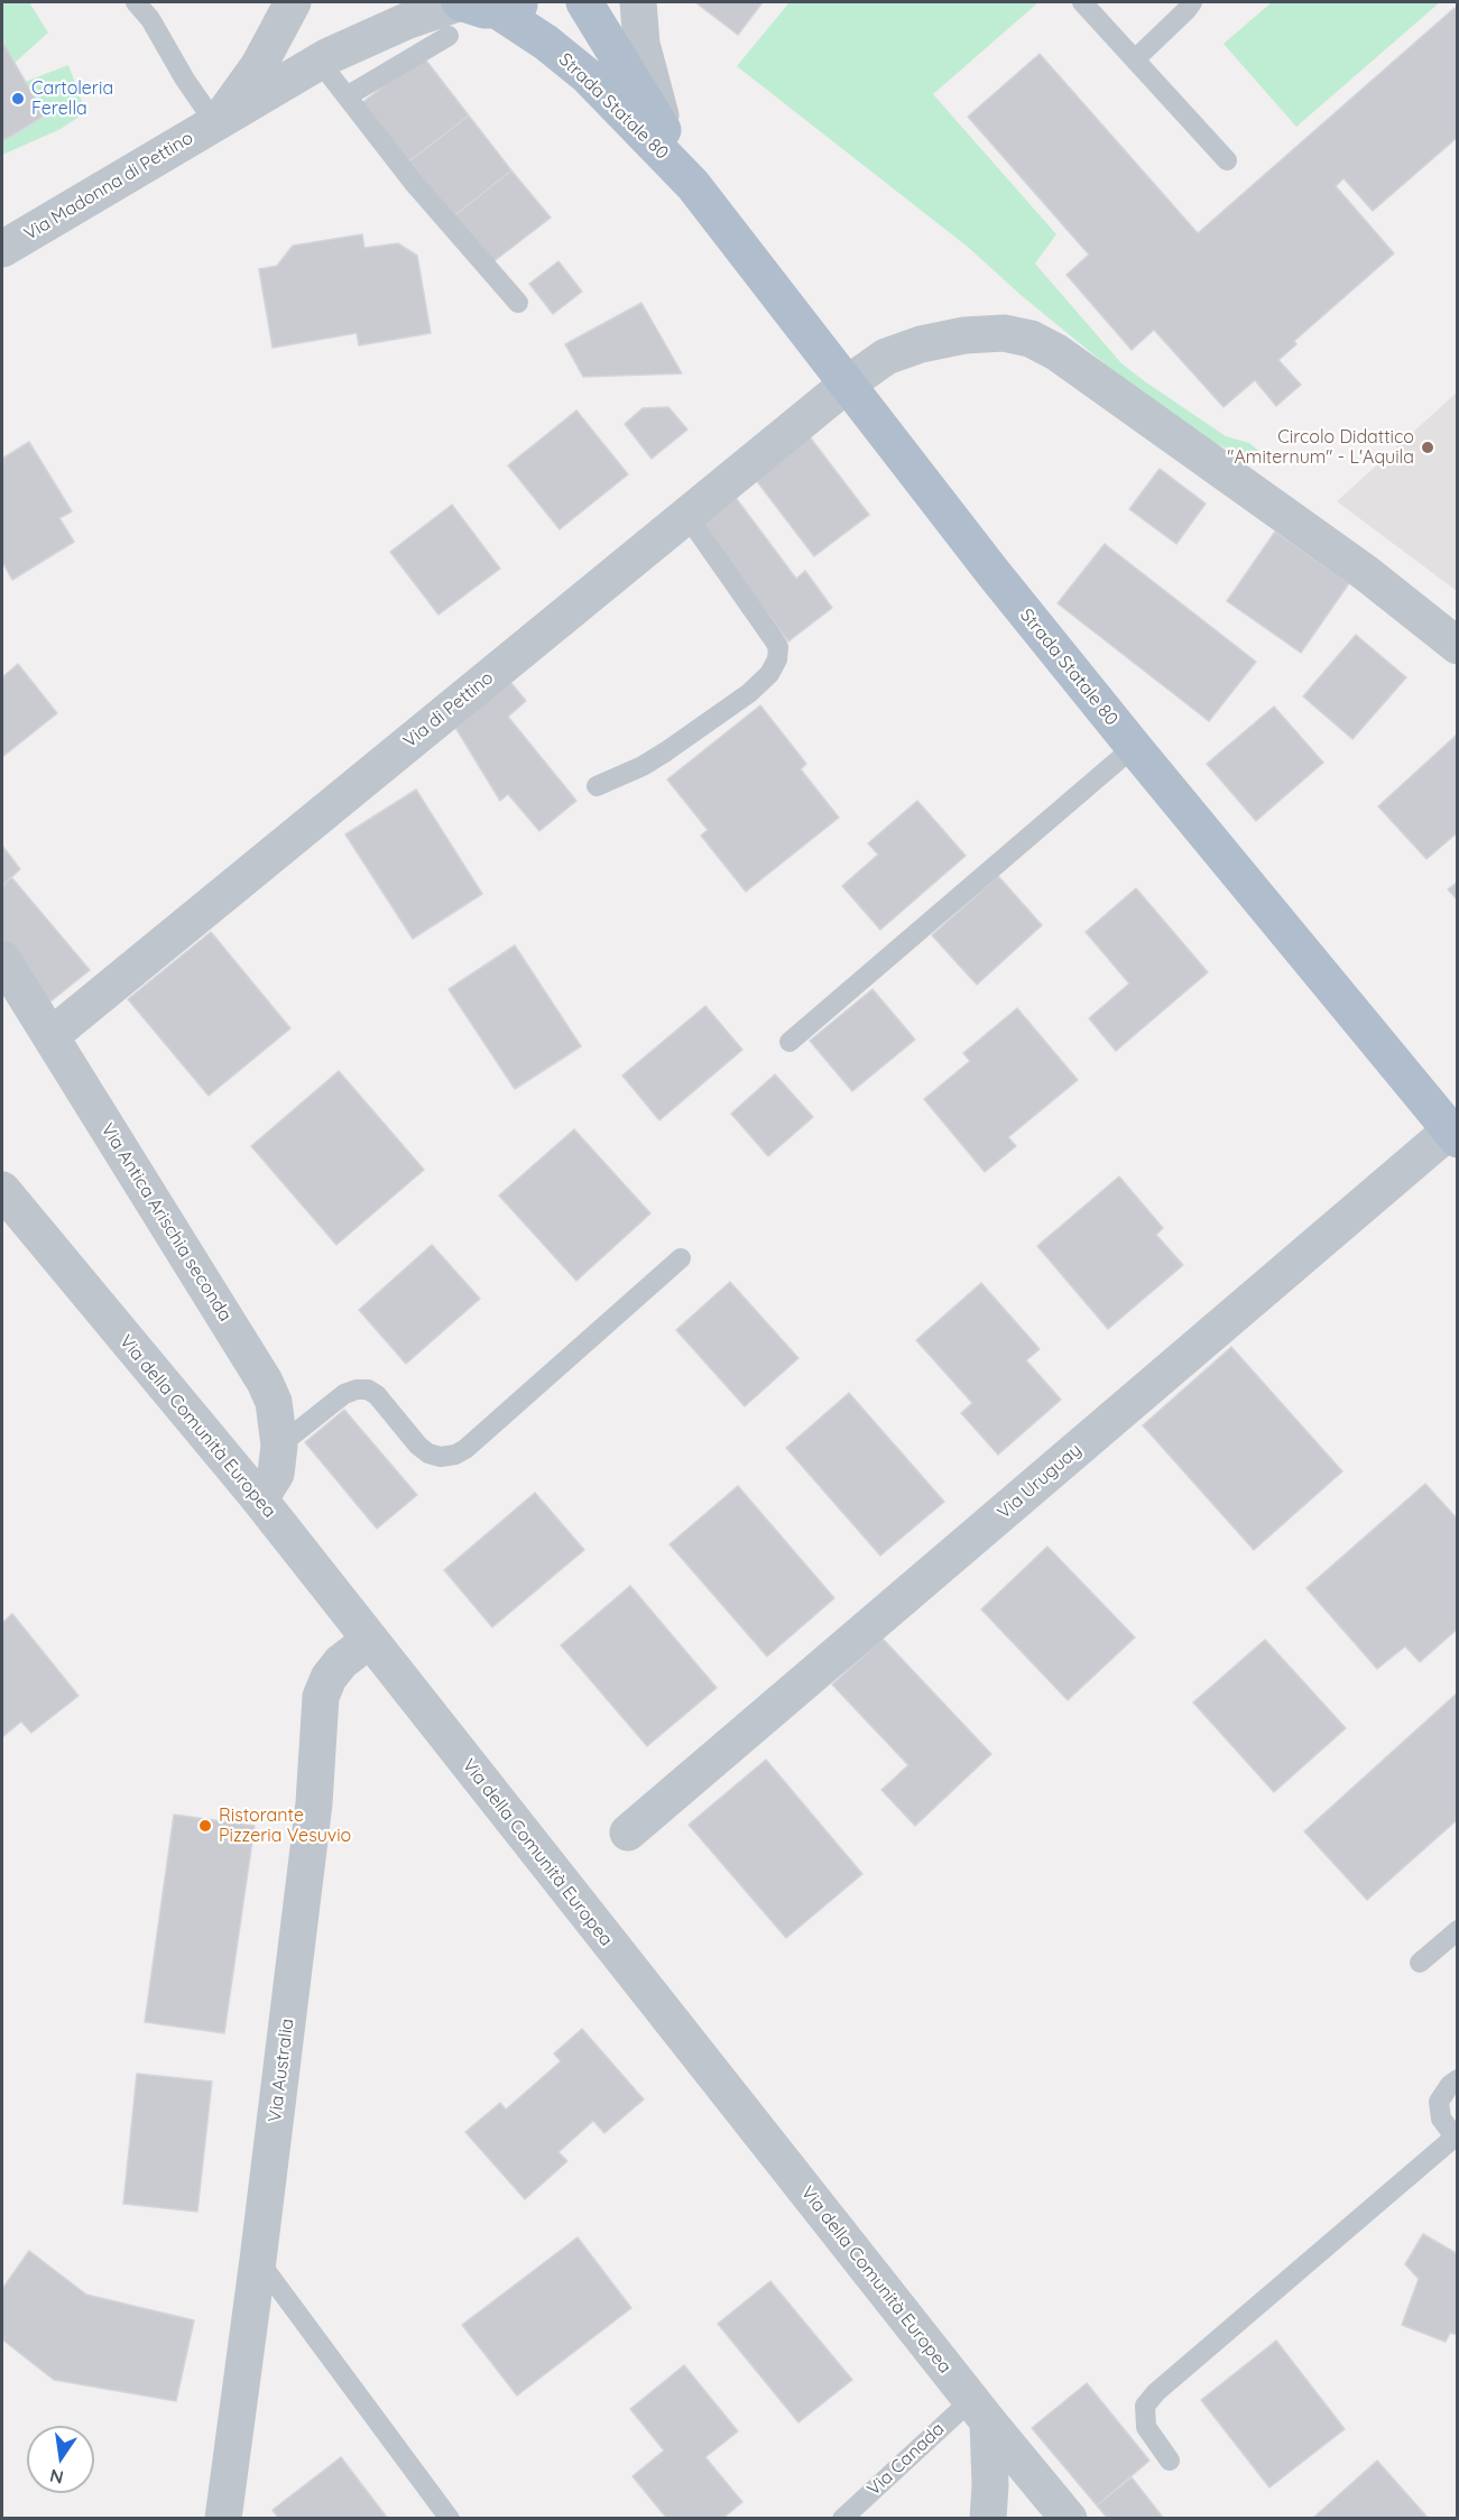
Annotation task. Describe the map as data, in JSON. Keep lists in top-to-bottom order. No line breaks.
{"streets":{"main road":["Strada Statale 80"],"street":["Via Madonna di Pettino","Via di Pettino","Via Antica Arischia seconda","Via della Comunità Europea","Via Uruguay","Via Australia"],"lane":["Via Canada"]},"crossings":[["Strada Statale 80","Via di Pettino"],["Strada Statale 80","Via Uruguay"],["Via di Pettino","Via Antica Arischia seconda"],["Via Antica Arischia seconda","Via della Comunità Europea"],["Via della Comunità Europea","Via Australia"],["Via della Comunità Europea","Via Canada"]],"places":["Cartoleria Ferella","Circolo Didattico \"Amiternum\" - L'Aquila","Ristorante Pizzeria Vesuvio"],"north":"bottom"}
